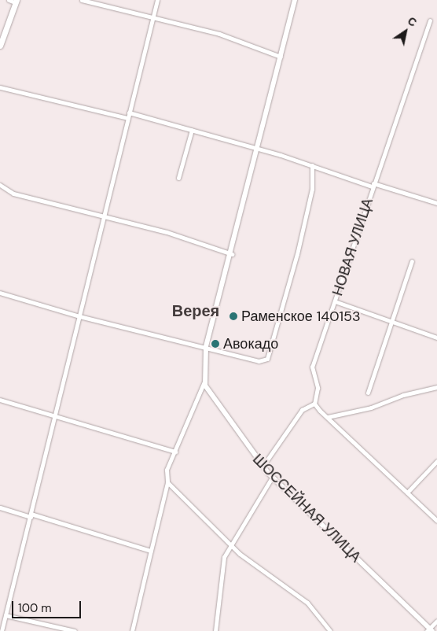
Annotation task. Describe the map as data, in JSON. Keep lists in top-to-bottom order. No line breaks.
{"streets":{"street":["НОВАЯ УЛИЦА","ШОССЕЙНАЯ УЛИЦА"]},"districts":["Верея"],"places":["Раменское 140153","Авокадо"],"scale_bar":"100 m","north":"top right"}
